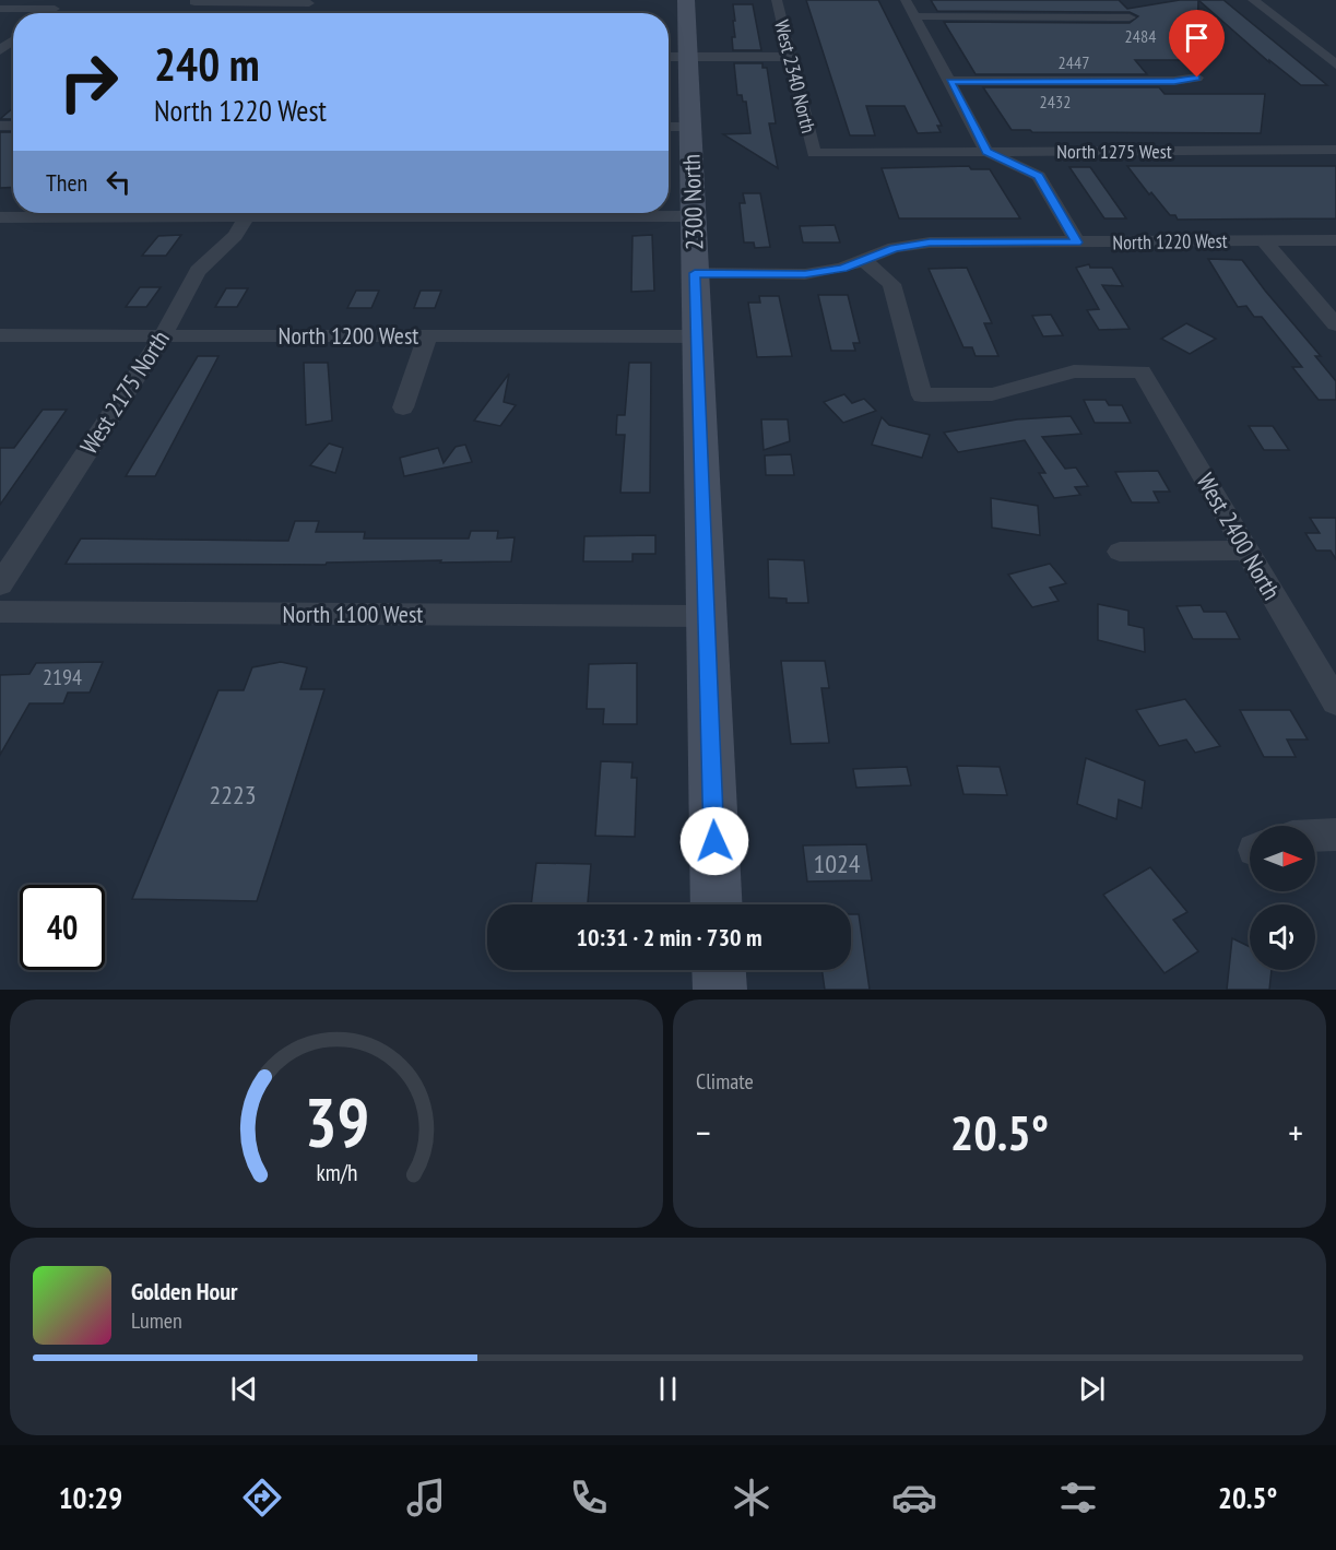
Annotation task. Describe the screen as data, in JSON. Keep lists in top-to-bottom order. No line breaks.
{"streets":{"street":["West 2340 North","North 1275 West","2300 North","North 1220 West","North 1200 West","West 2175 North","West 2400 North","North 1100 West"]},"crossings":[["West 2340 North","North 1275 West"],["2300 North","North 1220 West"],["2300 North","North 1200 West"],["2300 North","North 1100 West"],["North 1220 West","West 2400 North"],["North 1200 West","West 2175 North"]],"house_numbers":["2484","2447","2432","2194","2223","1024"],"north":"right","page":{"turn":["240 m","North 1220 West"],"then":"Then","limit":"40","trip":"10:31 · 2 min · 730 m","tile":"Climate","heat":["−","20.5°","+"],"song":["Golden Hour","Lumen"],"tabs":["10:29","20.5°"],"gauge":["39","km/h"]}}
